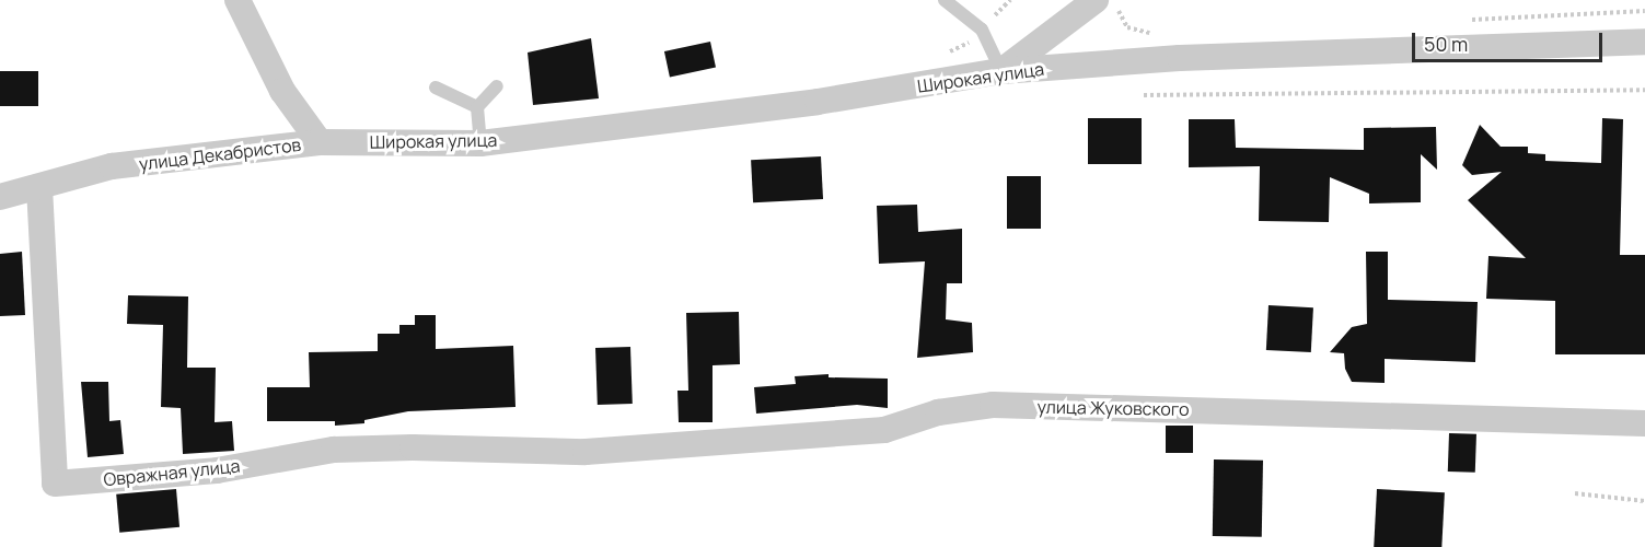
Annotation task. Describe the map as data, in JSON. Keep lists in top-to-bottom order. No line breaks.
{"streets":{"street":["Широкая улица","улица Декабристов","улица Жуковского","Овражная улица"]},"crossings":[["Широкая улица","улица Декабристов"],["улица Декабристов","Овражная улица"],["улица Жуковского","Овражная улица"]],"scale_bar":"50 m"}
